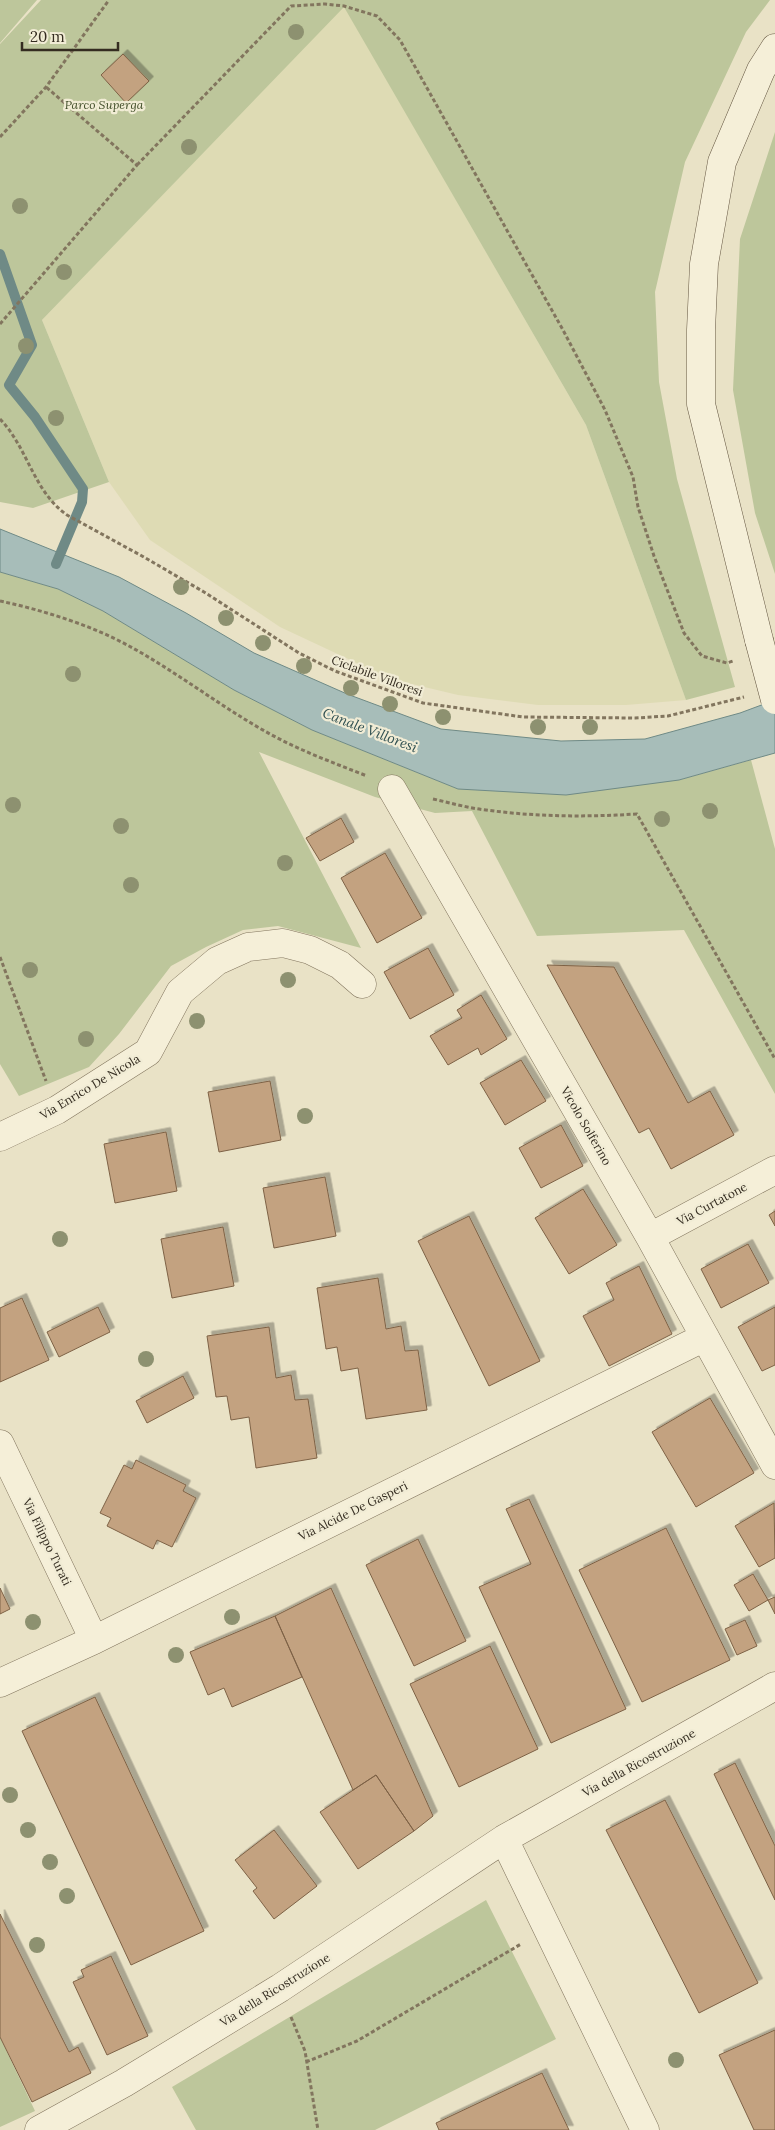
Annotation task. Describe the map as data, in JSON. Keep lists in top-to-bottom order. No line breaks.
{"streets":{"street":["Via Enrico De Nicola","Vicolo Solferino","Via Curtatone","Via Alcide De Gasperi","Via Filippo Turati","Via della Ricostruzione"],"path":["Ciclabile Villoresi"]},"crossings":[["Vicolo Solferino","Via Curtatone"],["Vicolo Solferino","Via Alcide De Gasperi"],["Via Alcide De Gasperi","Via Filippo Turati"]],"water":["Canale Villoresi"],"parks":["Parco Superga"],"scale_bar":"20 m"}
